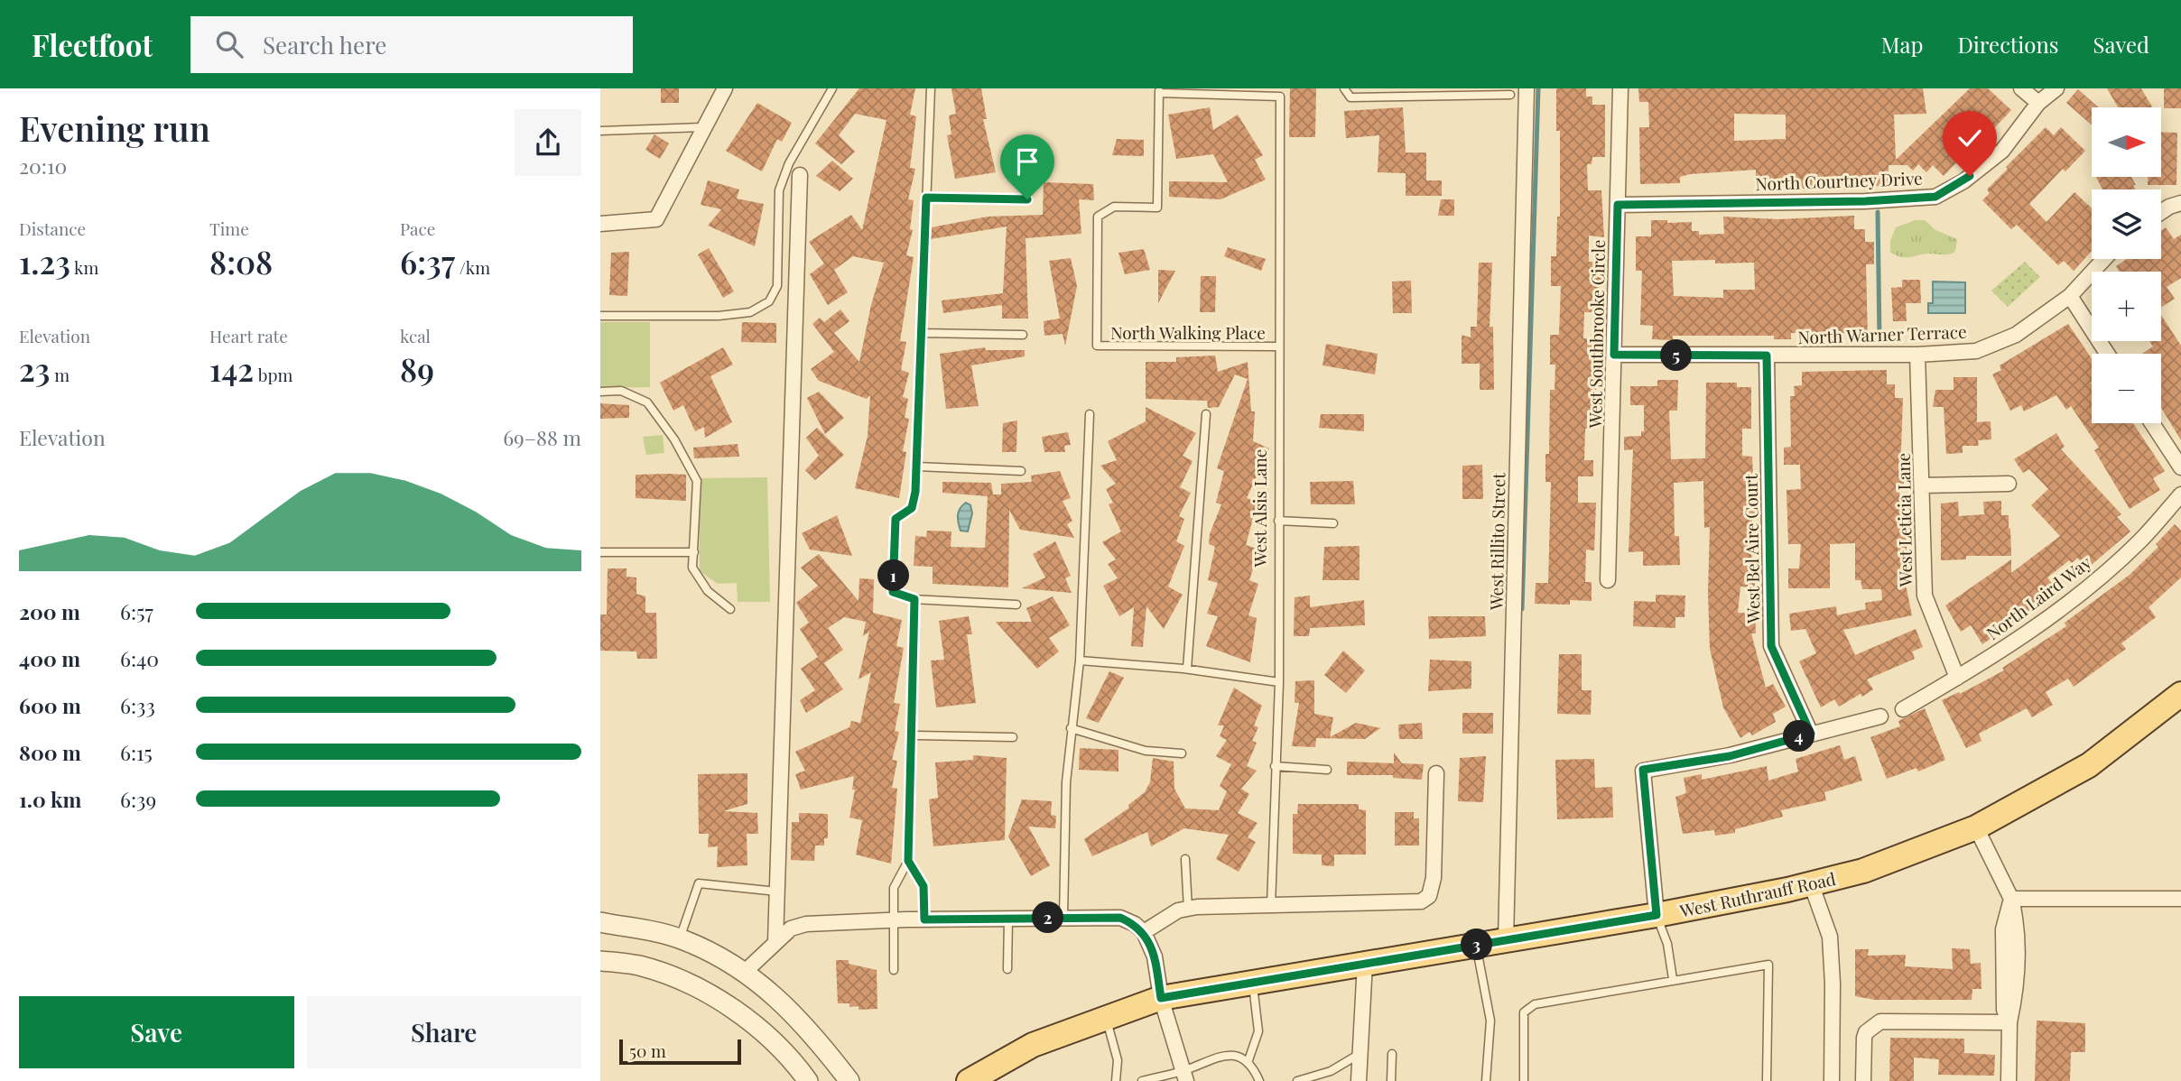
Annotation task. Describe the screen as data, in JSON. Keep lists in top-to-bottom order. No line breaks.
{"streets":{"main road":["West Ruthrauff Road"],"street":["North Courtney Drive","West Southbrooke Circle","North Warner Terrace","West Leticia Lane","West Rillito Street","West Bel Aire Court","North Laird Way"],"lane":["North Walking Place","West Alsis Lane"]},"crossings":[["North Courtney Drive","West Southbrooke Circle"],["North Walking Place","West Alsis Lane"],["West Southbrooke Circle","North Warner Terrace"],["North Warner Terrace","West Leticia Lane"],["North Warner Terrace","West Bel Aire Court"],["West Leticia Lane","North Laird Way"],["West Rillito Street","West Ruthrauff Road"]],"scale_bar":"50 m","north":"right","page":{"header":"Fleetfoot","search":"Search here","nav":["Map","Directions","Saved"],"heading":["Evening run","20:10"],"map_buttons":["+","−"],"stats":[["Distance","1.23 km"],["Time","8:08"],["Pace","6:37 /km"],["Elevation","23 m"],["Heart rate","142 bpm"],["kcal","89"]],"pins":["5","1","4","2","3"],"chart":["Elevation","69–88 m"],"list":[{"name":"200 m","note":"6:57"},{"name":"400 m","note":"6:40"},{"name":"600 m","note":"6:33"},{"name":"800 m","note":"6:15"},{"name":"1.0 km","note":"6:39"}],"buttons":["Save","Share"],"scale":"50 m"}}
